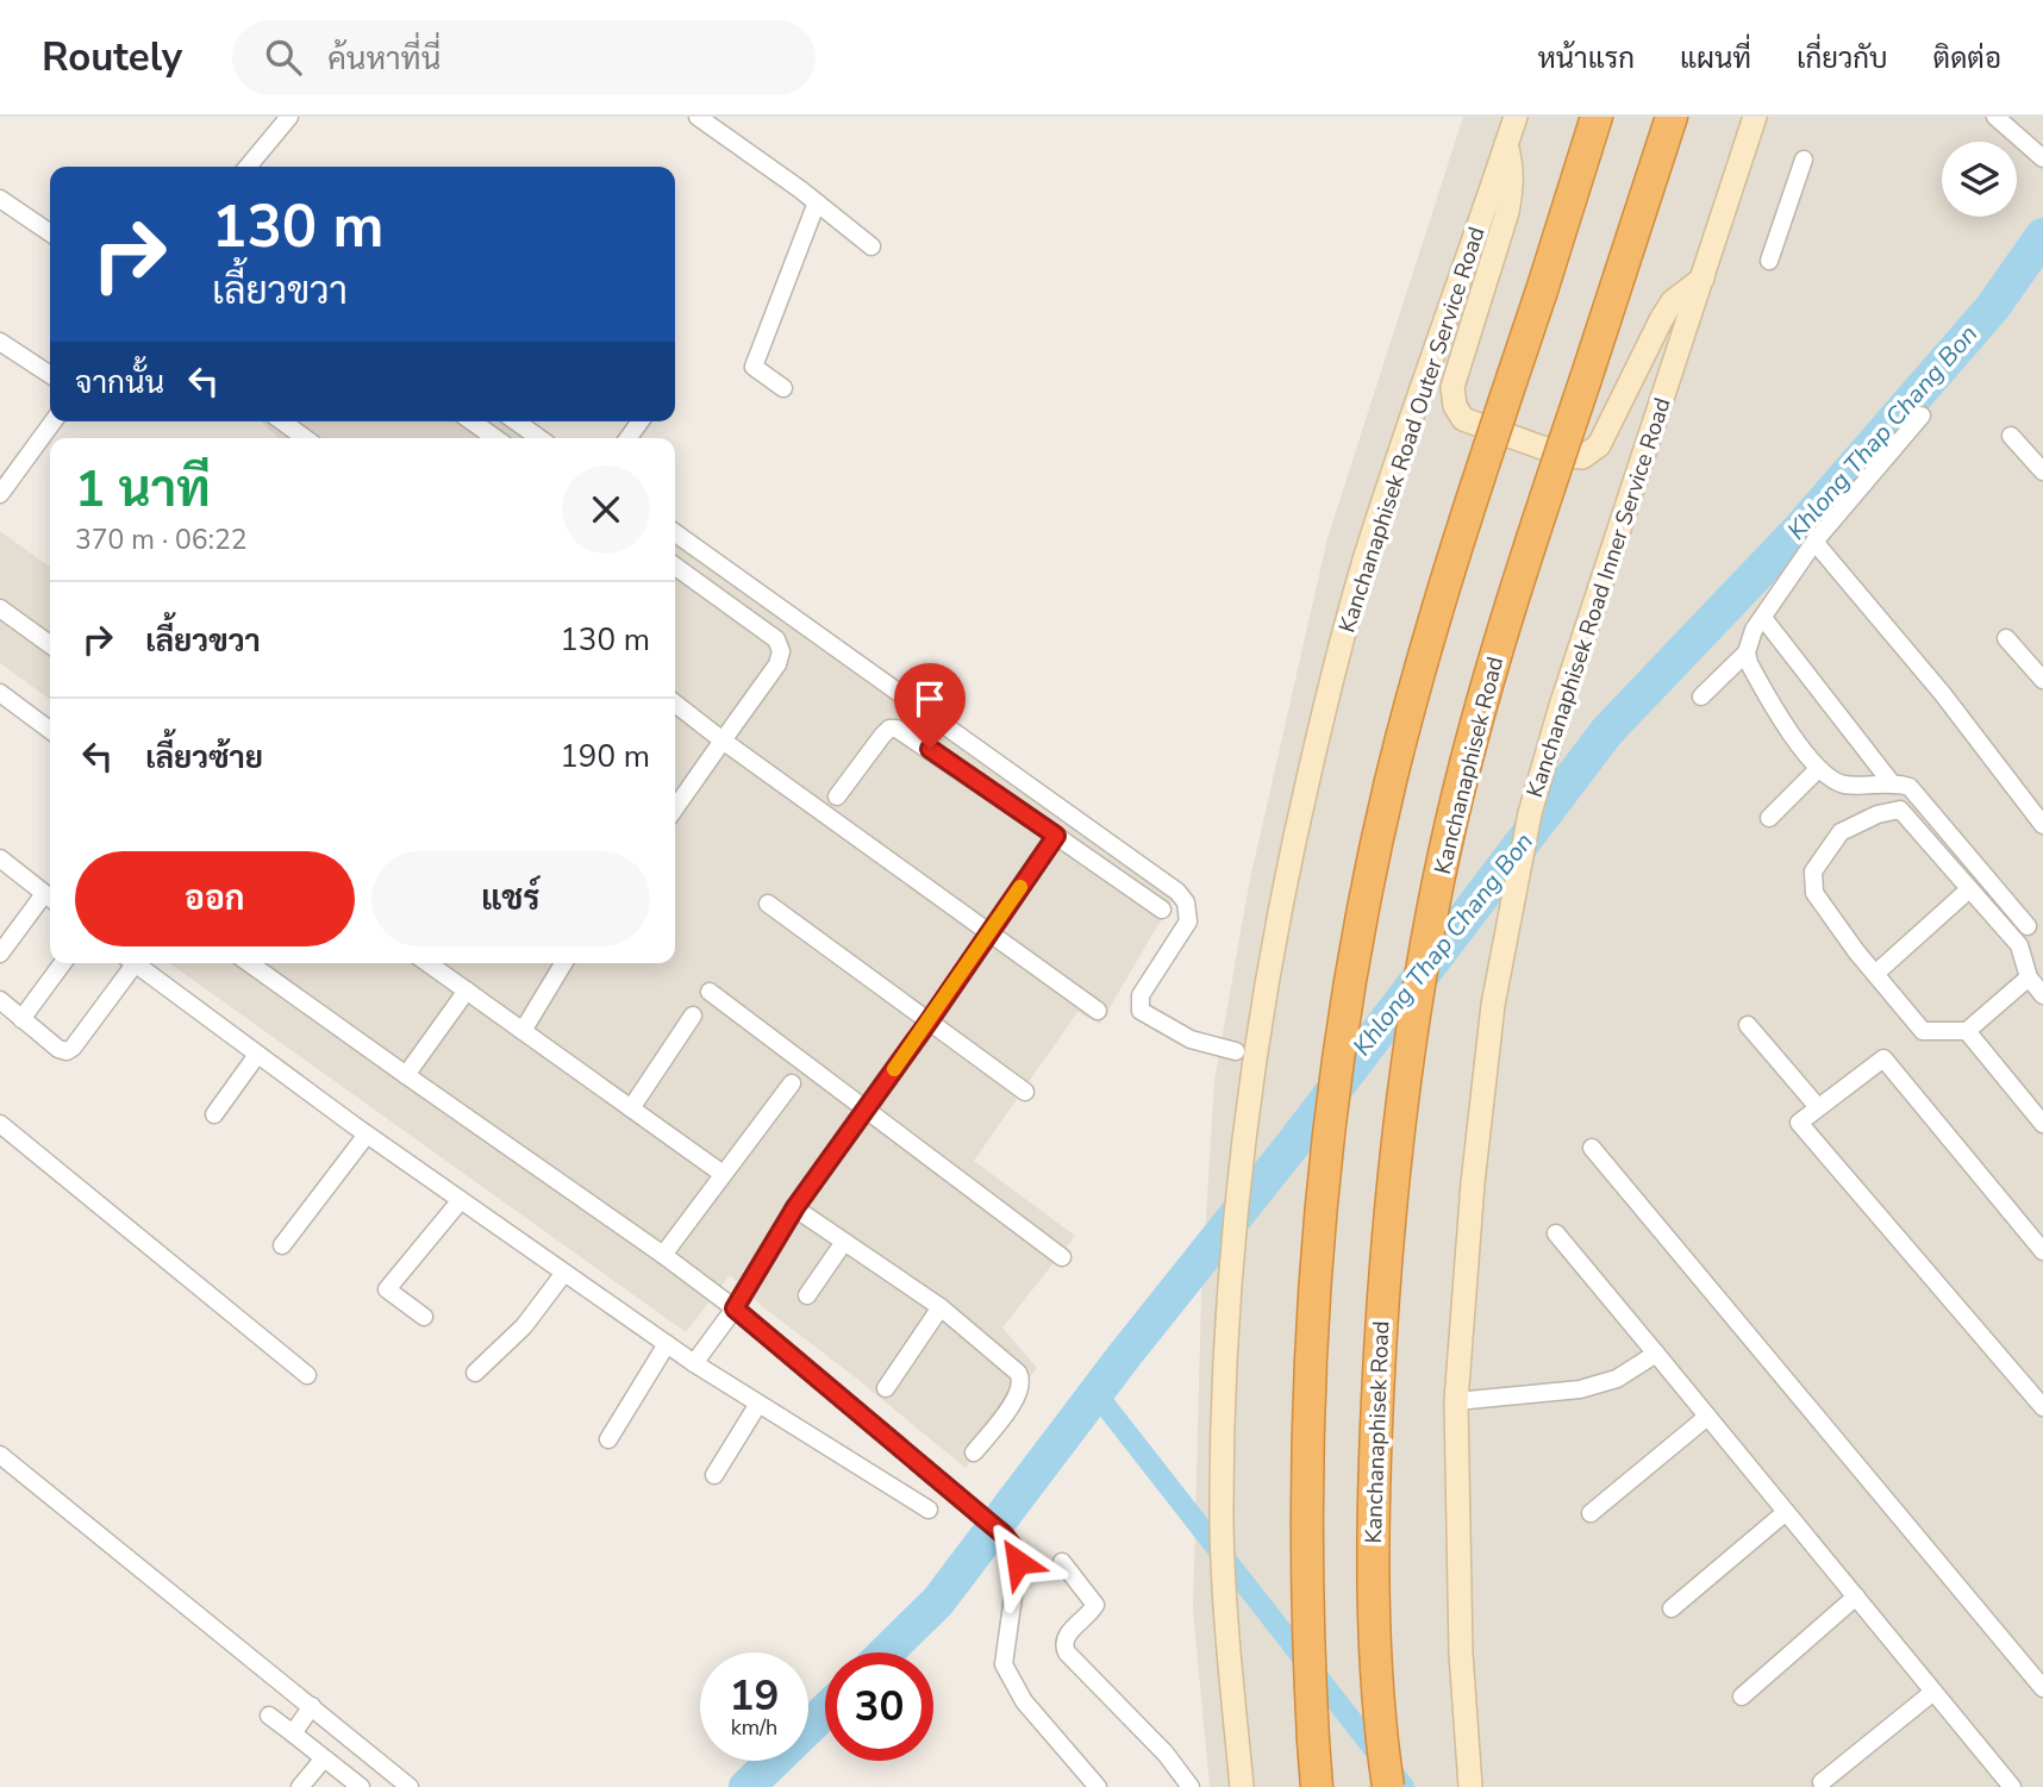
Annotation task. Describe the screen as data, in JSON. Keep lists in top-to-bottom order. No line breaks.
{"streets":{"highway":["Kanchanaphisek Road"],"main road":["Kanchanaphisek Road Outer Service Road","Kanchanaphisek Road Inner Service Road"]},"water":["Khlong Thap Chang Bon"],"page":{"header":"Routely","search":"ค้นหาที่นี่","nav":["หน้าแรก","แผนที่","เกี่ยวกับ","ติดต่อ"],"turn":["130 m","เลี้ยวขวา"],"then":"จากนั้น","heading":["1 นาที","370 m · 06:22"],"list":[{"name":"เลี้ยวขวา","value":"130 m"},{"name":"เลี้ยวซ้าย","value":"190 m"}],"buttons":["ออก","แชร์"],"speed":"19 km/h","limit":"30"}}
